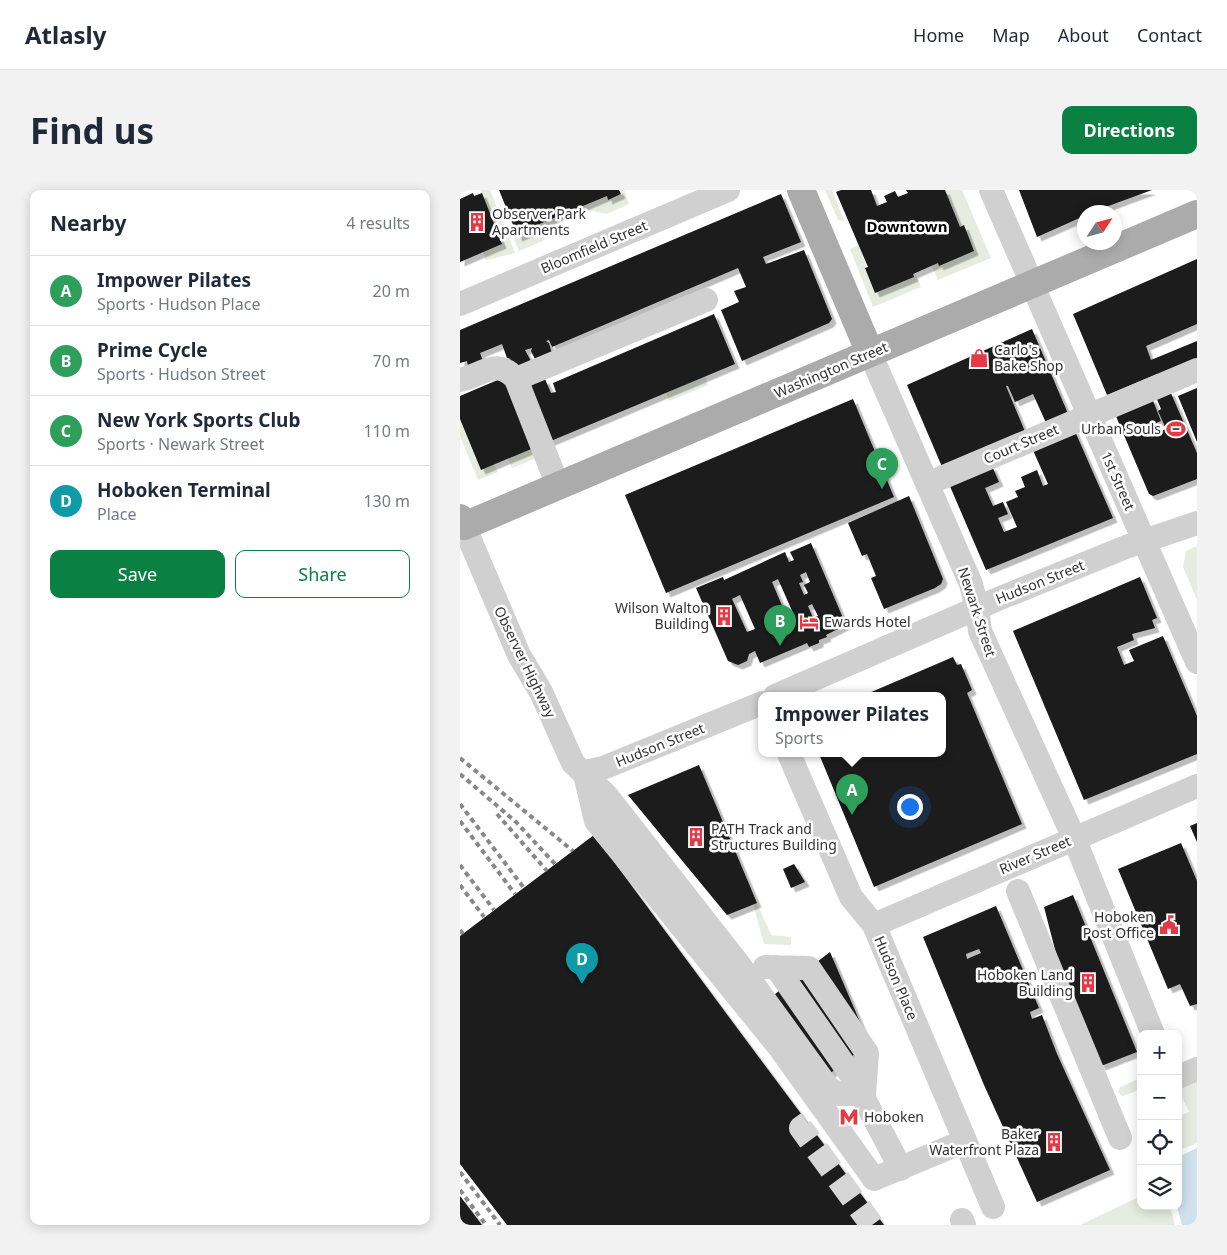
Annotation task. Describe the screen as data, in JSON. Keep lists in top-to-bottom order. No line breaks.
{"streets":{"main road":["Washington Street","Newark Street"],"street":["Bloomfield Street","Court Street","1st Street","Hudson Street","Observer Highway","River Street","Hudson Place"]},"crossings":[["Washington Street","1st Street"],["Washington Street","Newark Street"],["Washington Street","Observer Highway"],["Court Street","1st Street"],["Court Street","Newark Street"],["1st Street","Hudson Street"],["Hudson Street","Newark Street"],["Hudson Street","Observer Highway"],["Newark Street","River Street"],["River Street","Hudson Place"]],"districts":["Downtown"],"places":{"building":["Observer Park Apartments","Wilson Walton Building","PATH Track and Structures Building","Hoboken Land Building","Baker Waterfront Plaza"],"shop":["Carlo's Bake Shop"],"sports":["Urban Souls"],"hotel":["Ewards Hotel"],"public building":["Hoboken Post Office"],"metro station":["Hoboken"]},"north":"top right","page":{"header":"Atlasly","nav":["Home","Map","About","Contact"],"buttons":["Directions",["Save","Share"]],"title":"Find us","heading":["Nearby","4 results"],"list":[{"mark":"A","name":"Impower Pilates","note":"Sports · Hudson Place","value":"20 m"},{"mark":"B","name":"Prime Cycle","note":"Sports · Hudson Street","value":"70 m"},{"mark":"C","name":"New York Sports Club","note":"Sports · Newark Street","value":"110 m"},{"mark":"D","name":"Hoboken Terminal","note":"Place","value":"130 m"}],"pins":["C","B","A","D"],"popup":["Impower Pilates","Sports"],"map_buttons":["+","−"]}}
